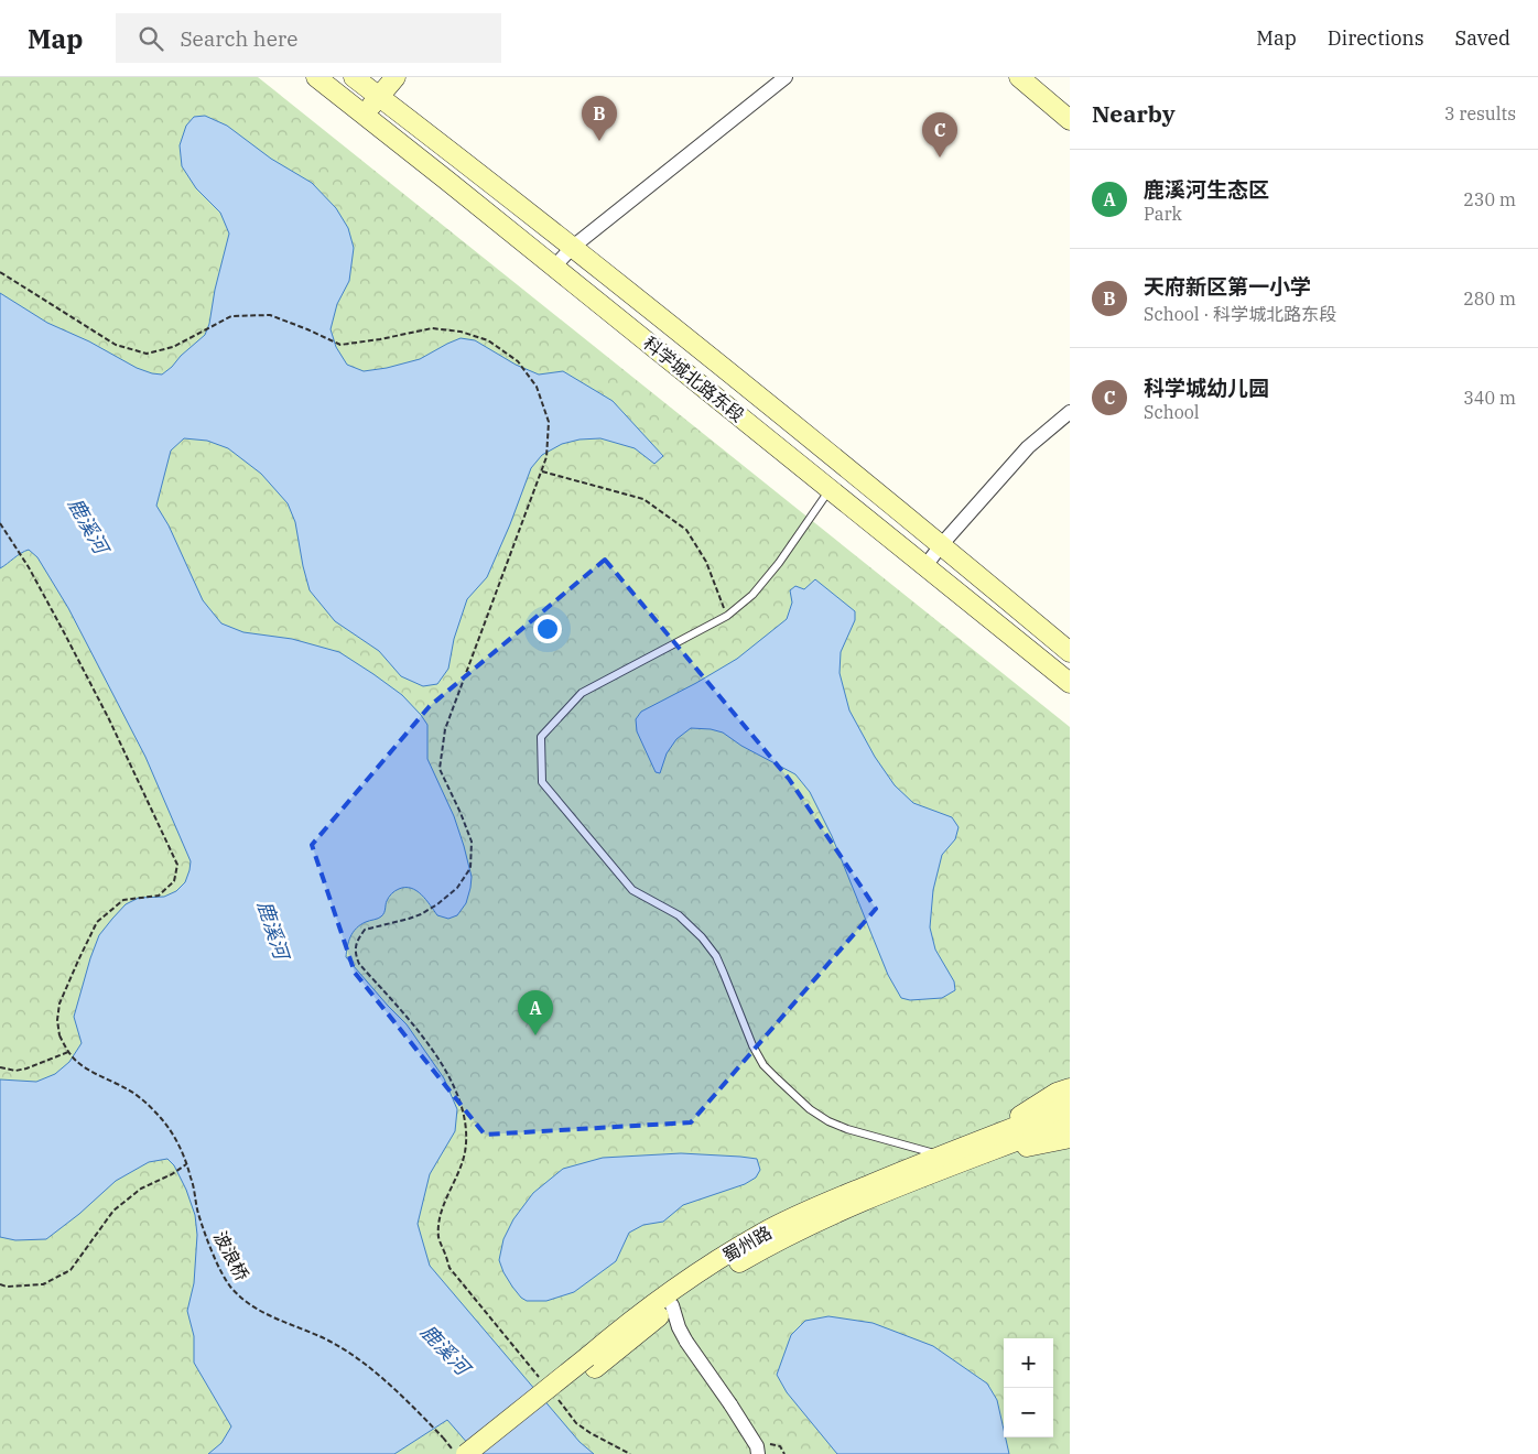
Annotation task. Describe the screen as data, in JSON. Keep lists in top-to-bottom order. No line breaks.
{"streets":{"main road":["科学城北路东段","蜀州路"],"path":["波浪桥"]},"water":["鹿溪河"],"page":{"header":"Map","search":"Search here","nav":["Map","Directions","Saved"],"heading":["Nearby","3 results"],"pins":["B","C","A"],"list":[{"mark":"A","name":"鹿溪河生态区","note":"Park","value":"230 m"},{"mark":"B","name":"天府新区第一小学","note":"School · 科学城北路东段","value":"280 m"},{"mark":"C","name":"科学城幼儿园","note":"School","value":"340 m"}],"map_buttons":["+","−"]}}
